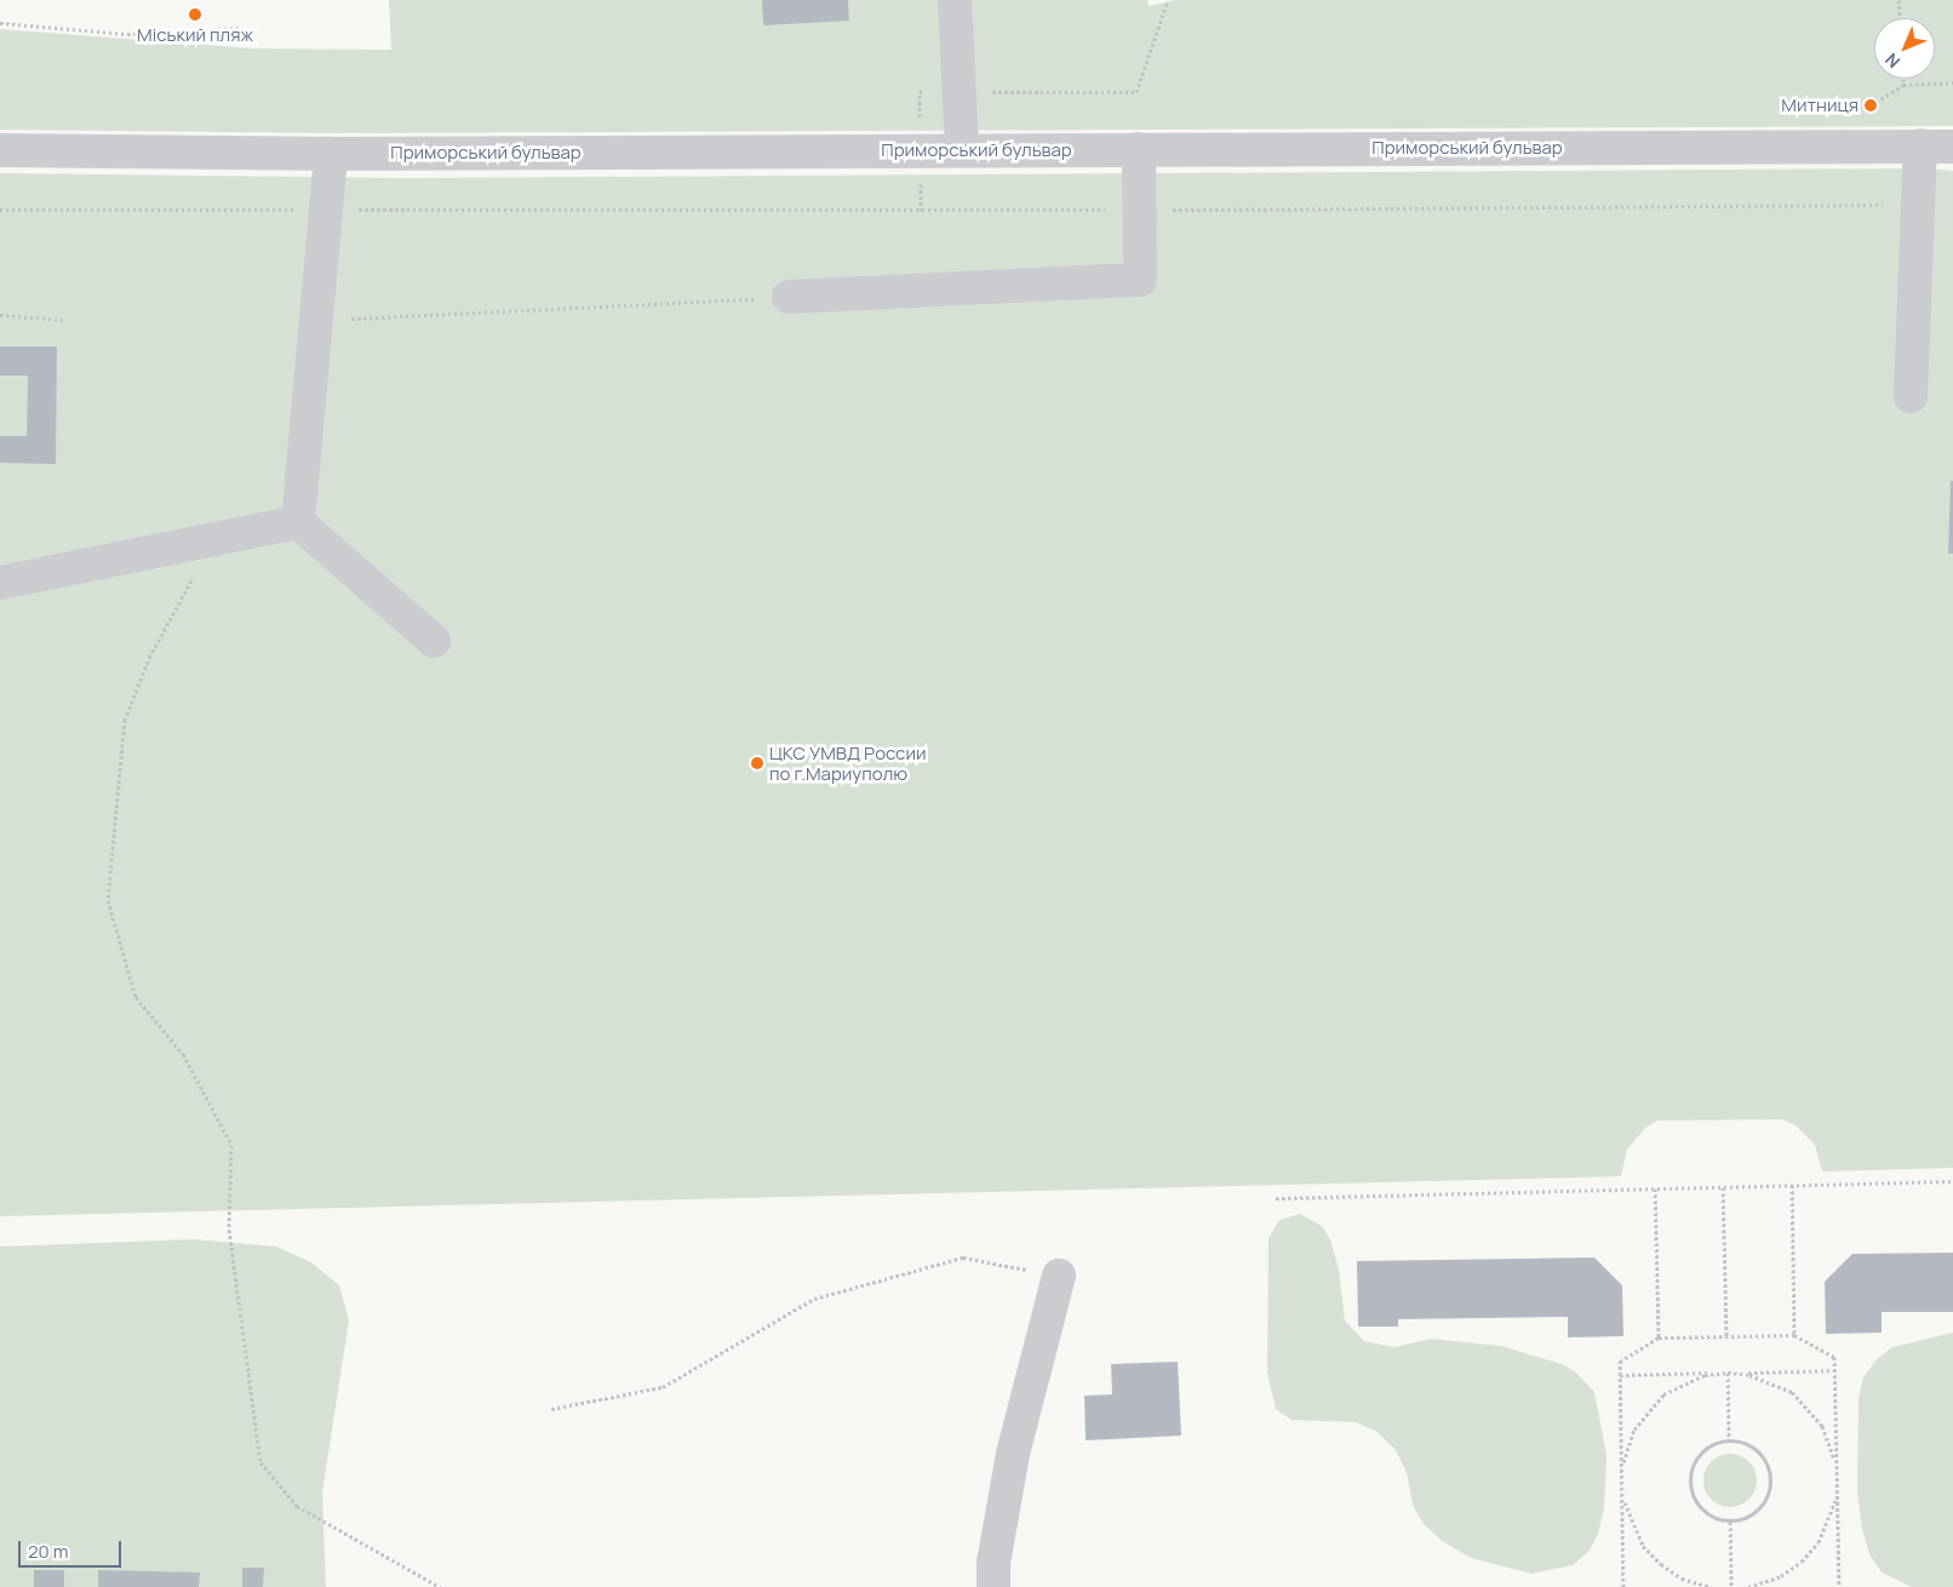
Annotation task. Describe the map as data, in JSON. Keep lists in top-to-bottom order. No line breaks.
{"streets":{"street":["Приморський бульвар"]},"places":["Міський пляж","Митниця","ЦКС УМВД России по г.Мариуполю"],"scale_bar":"20 m","north":"bottom left"}
